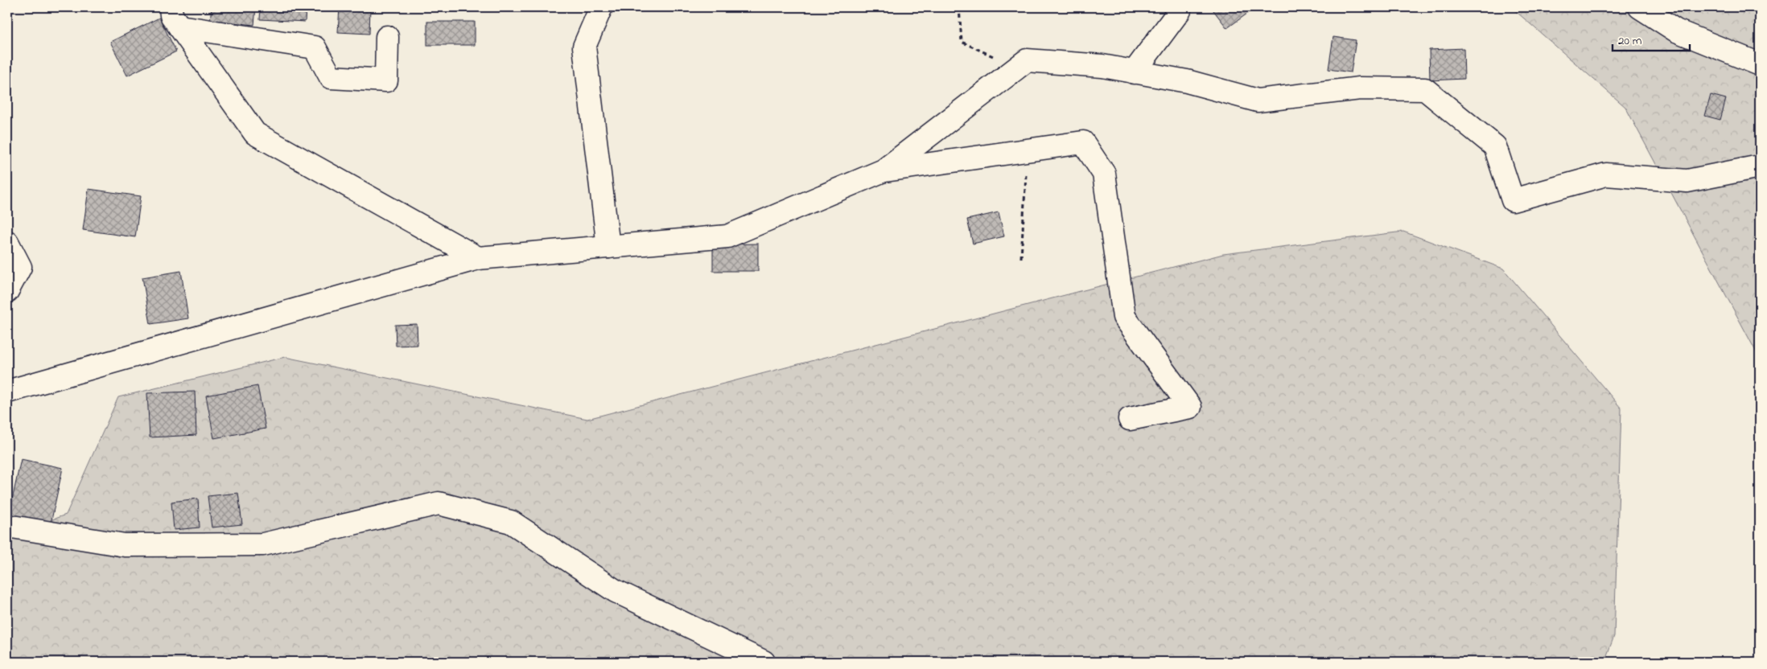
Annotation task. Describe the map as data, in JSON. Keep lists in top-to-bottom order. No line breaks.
{"scale_bar":"20 m"}
